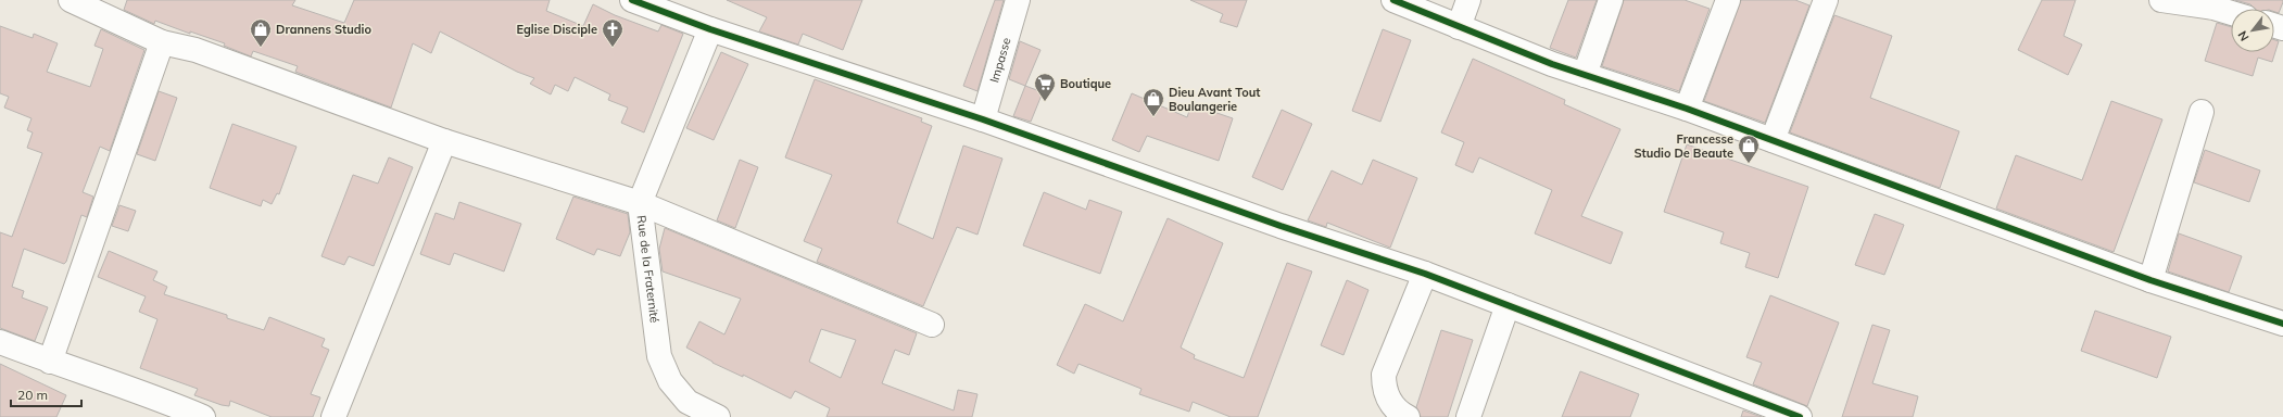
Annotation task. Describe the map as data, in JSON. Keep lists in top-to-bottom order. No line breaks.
{"streets":{"street":["Impasse","Rue de la Fraternité"]},"places":{"shop":["Drannens Studio","Dieu Avant Tout Boulangerie","Francesse Studio De Beaute"],"church":["Eglise Disciple"],"supermarket":["Boutique"]},"scale_bar":"20 m","north":"bottom left"}
